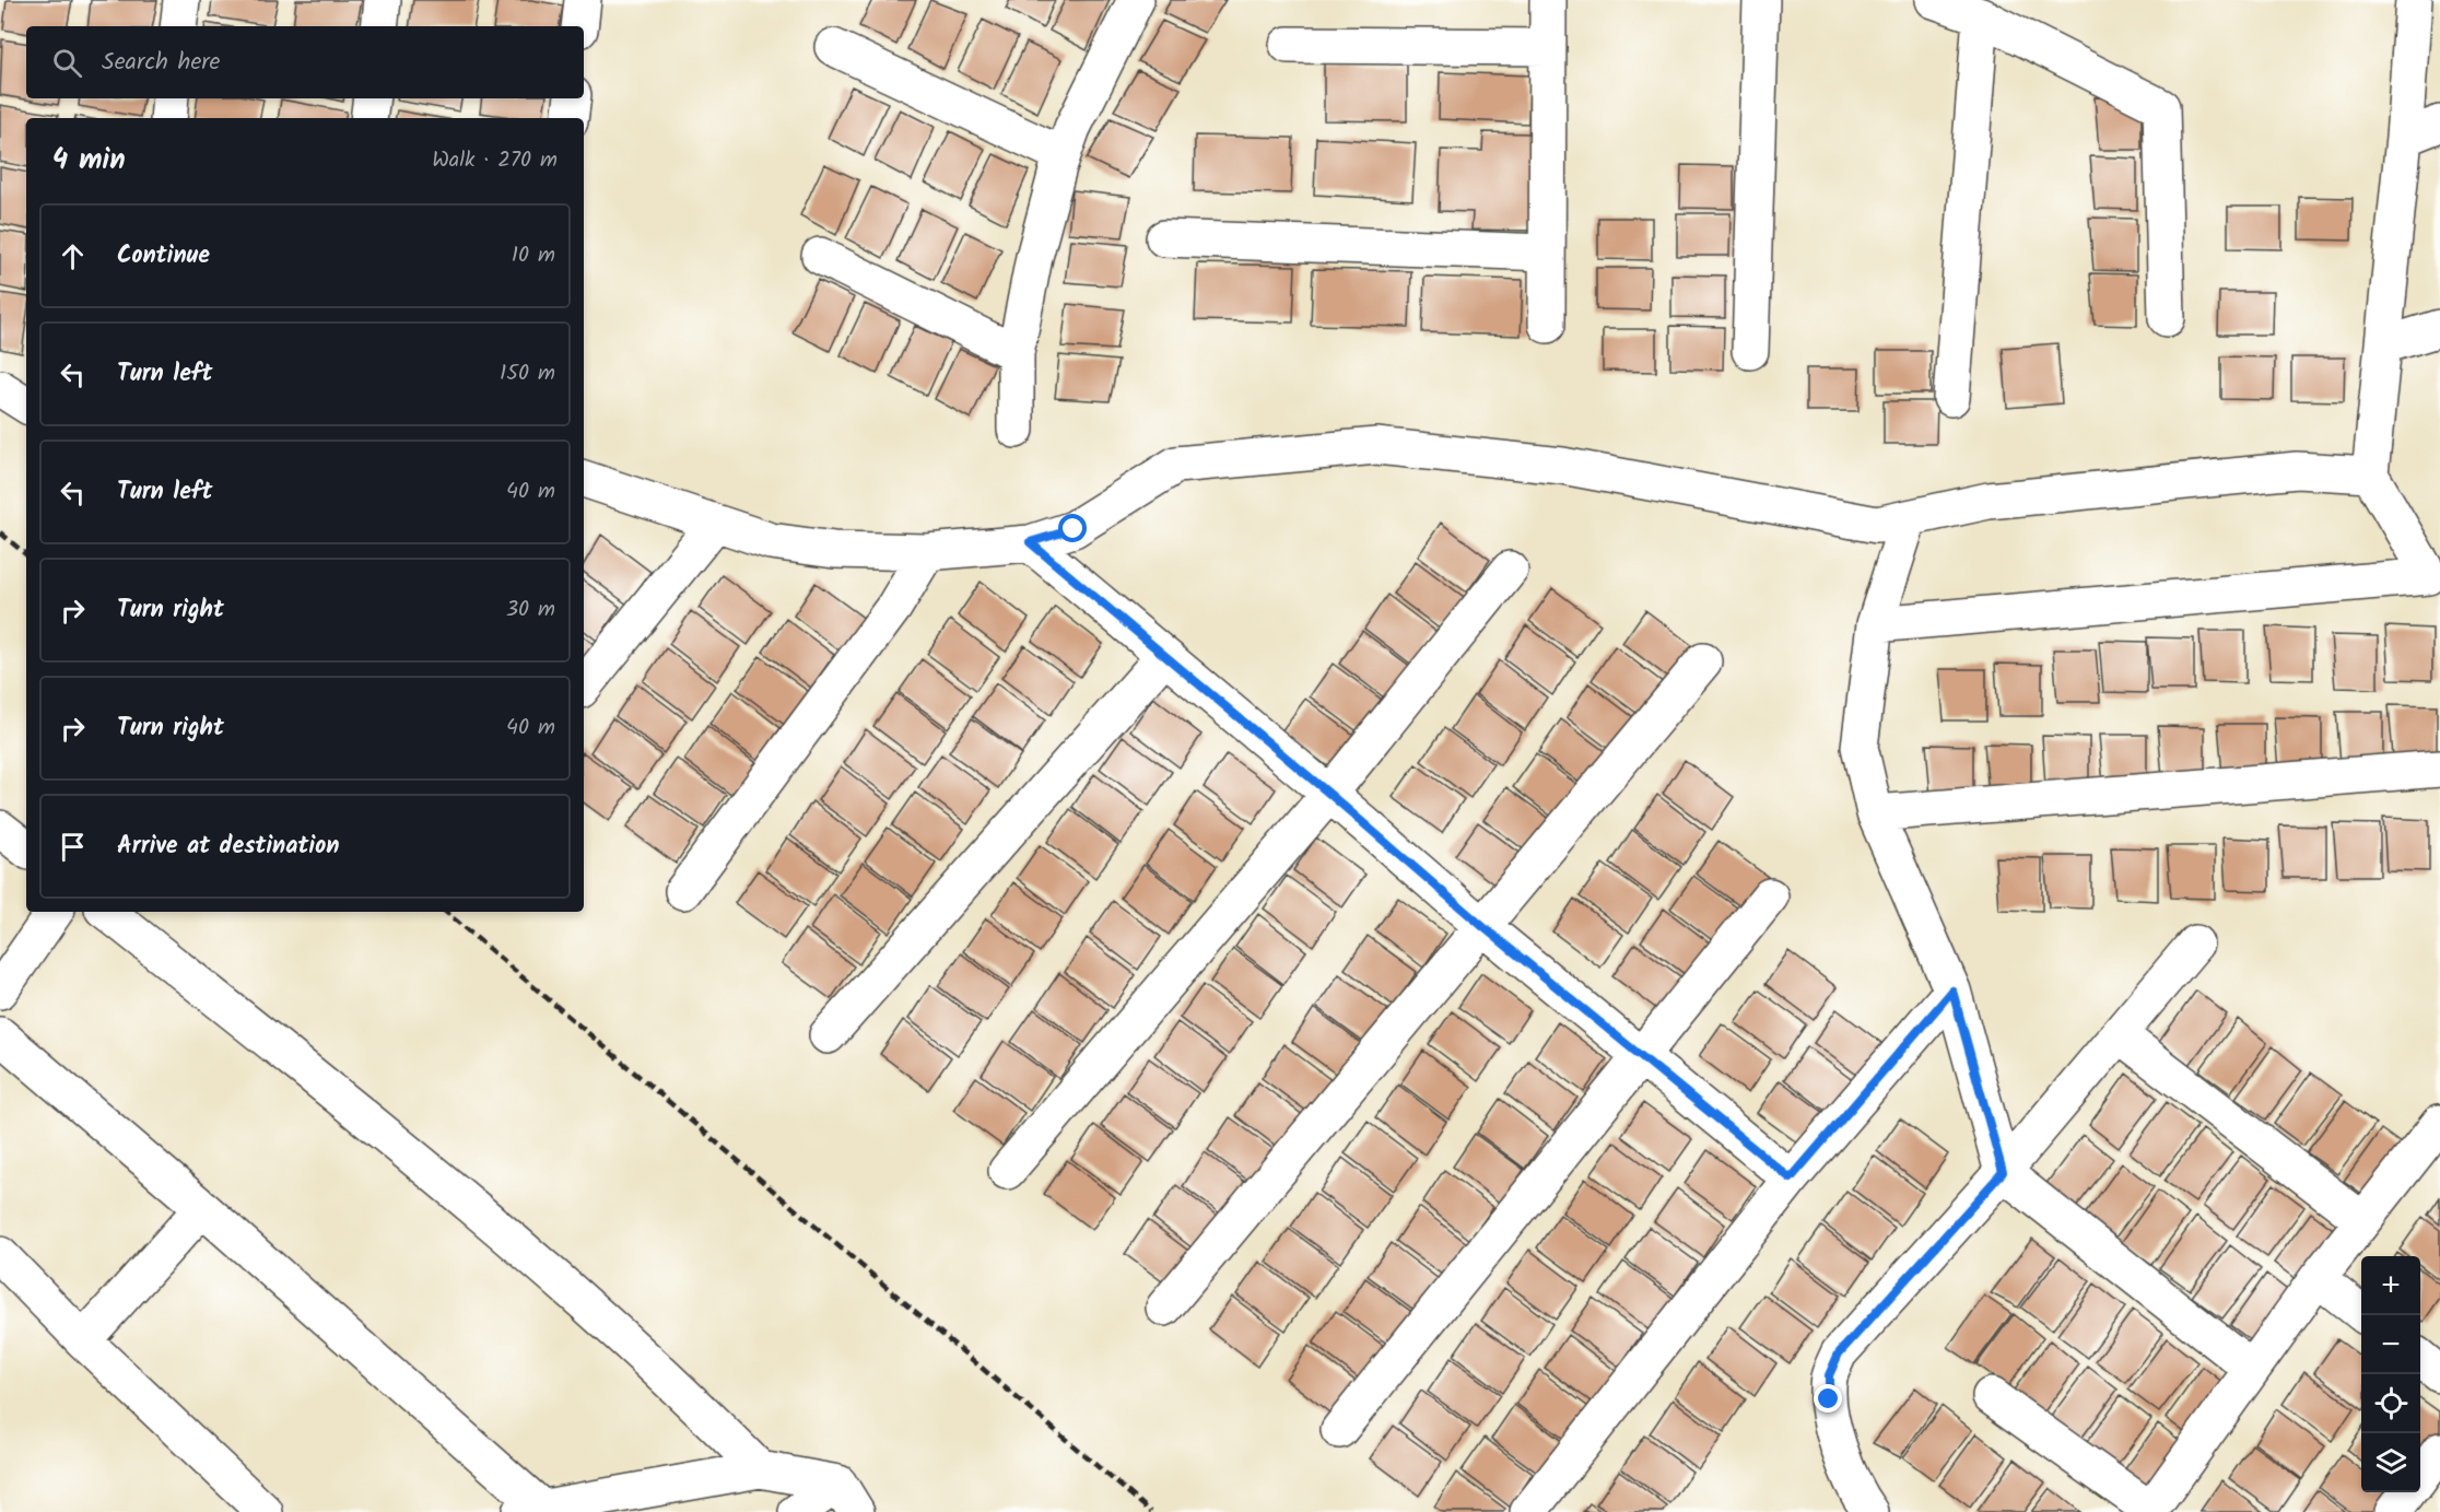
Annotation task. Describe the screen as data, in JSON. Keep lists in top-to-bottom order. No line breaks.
{"page":{"search":"Search here","heading":["4 min","Walk · 270 m"],"list":[["Continue","10 m"],["Turn left","150 m"],["Turn left","40 m"],["Turn right","30 m"],["Turn right","40 m"],"Arrive at destination"],"map_buttons":["+","−"]}}
